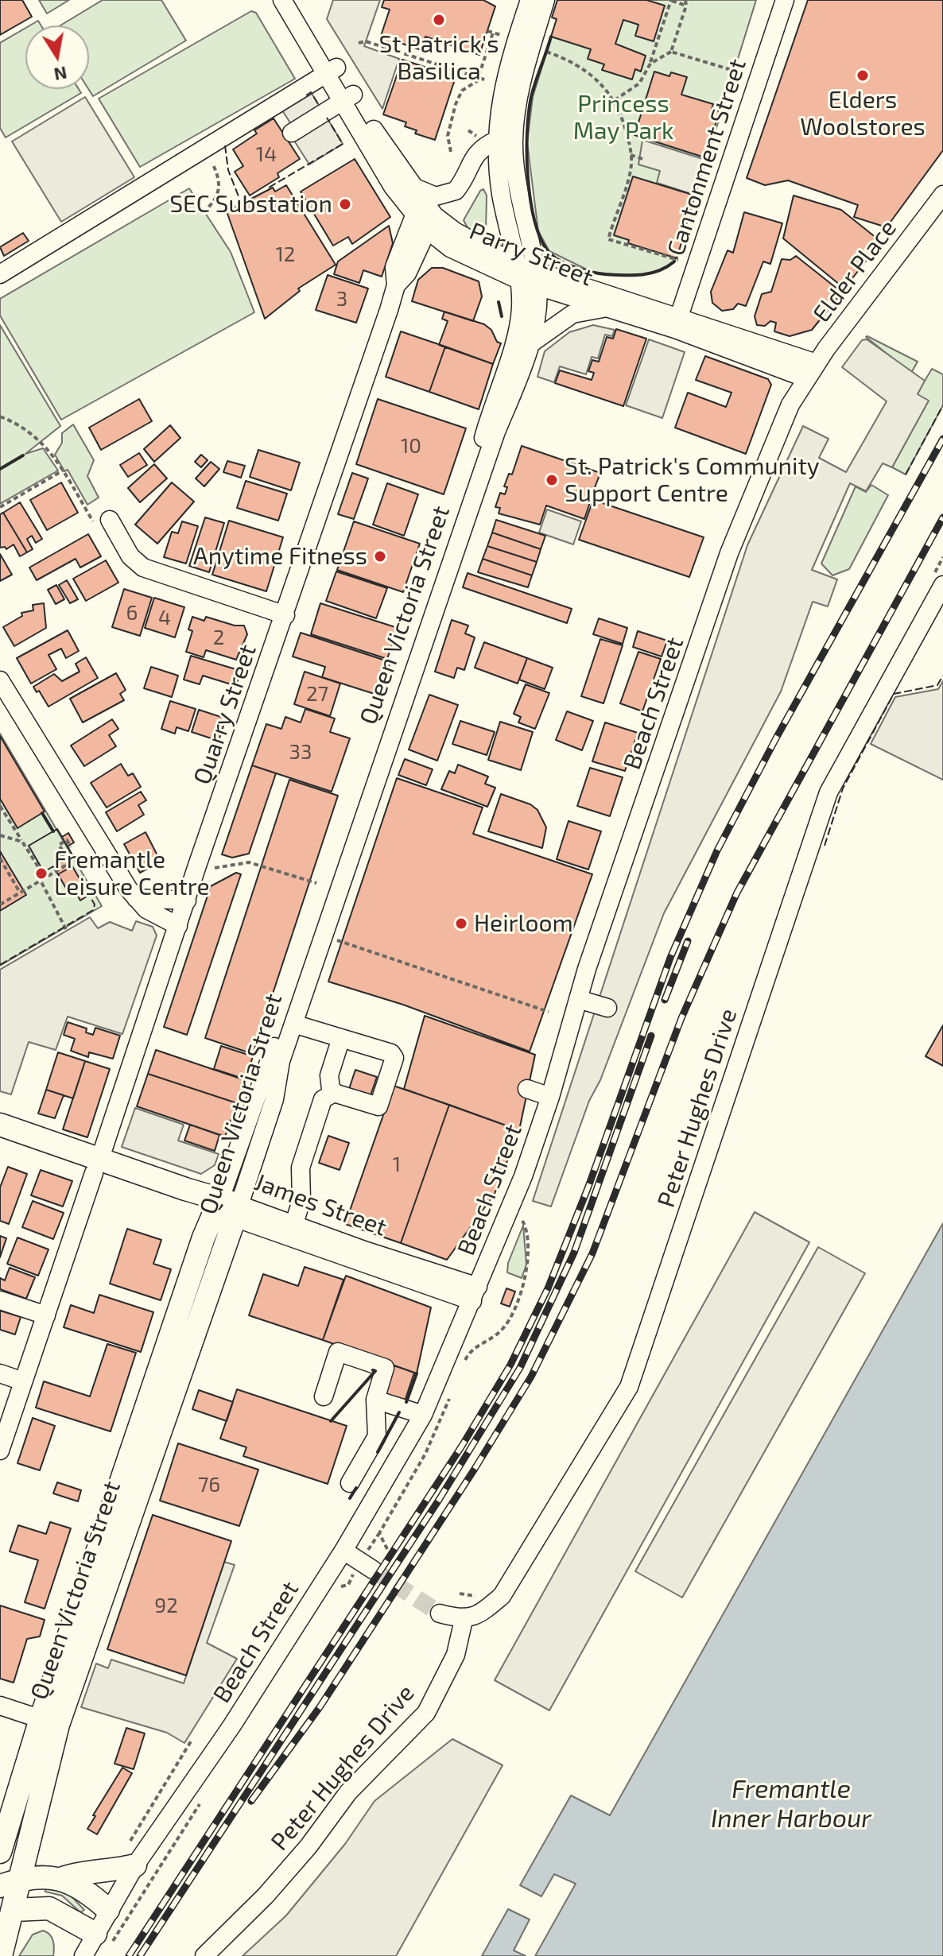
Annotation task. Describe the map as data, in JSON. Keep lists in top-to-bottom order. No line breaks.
{"streets":{"main road":["Queen Victoria Street","James Street"],"street":["Cantonment Street","Parry Street","Elder Place","Beach Street","Quarry Street","Peter Hughes Drive"]},"crossings":[["Cantonment Street","Parry Street"],["Parry Street","Elder Place"],["Parry Street","Queen Victoria Street"],["Parry Street","Beach Street"],["Parry Street","Quarry Street"],["Elder Place","Beach Street"],["Queen Victoria Street","James Street"],["Beach Street","James Street"],["Quarry Street","James Street"]],"water":["Fremantle Inner Harbour"],"parks":["Princess May Park"],"places":["St Patrick's Basilica","Elders Woolstores","SEC Substation","St. Patrick's Community Support Centre","Anytime Fitness","Fremantle Leisure Centre","Heirloom"],"house_numbers":["14","12","3","10","6","4","2","27","33","1","76","92"],"north":"bottom"}
